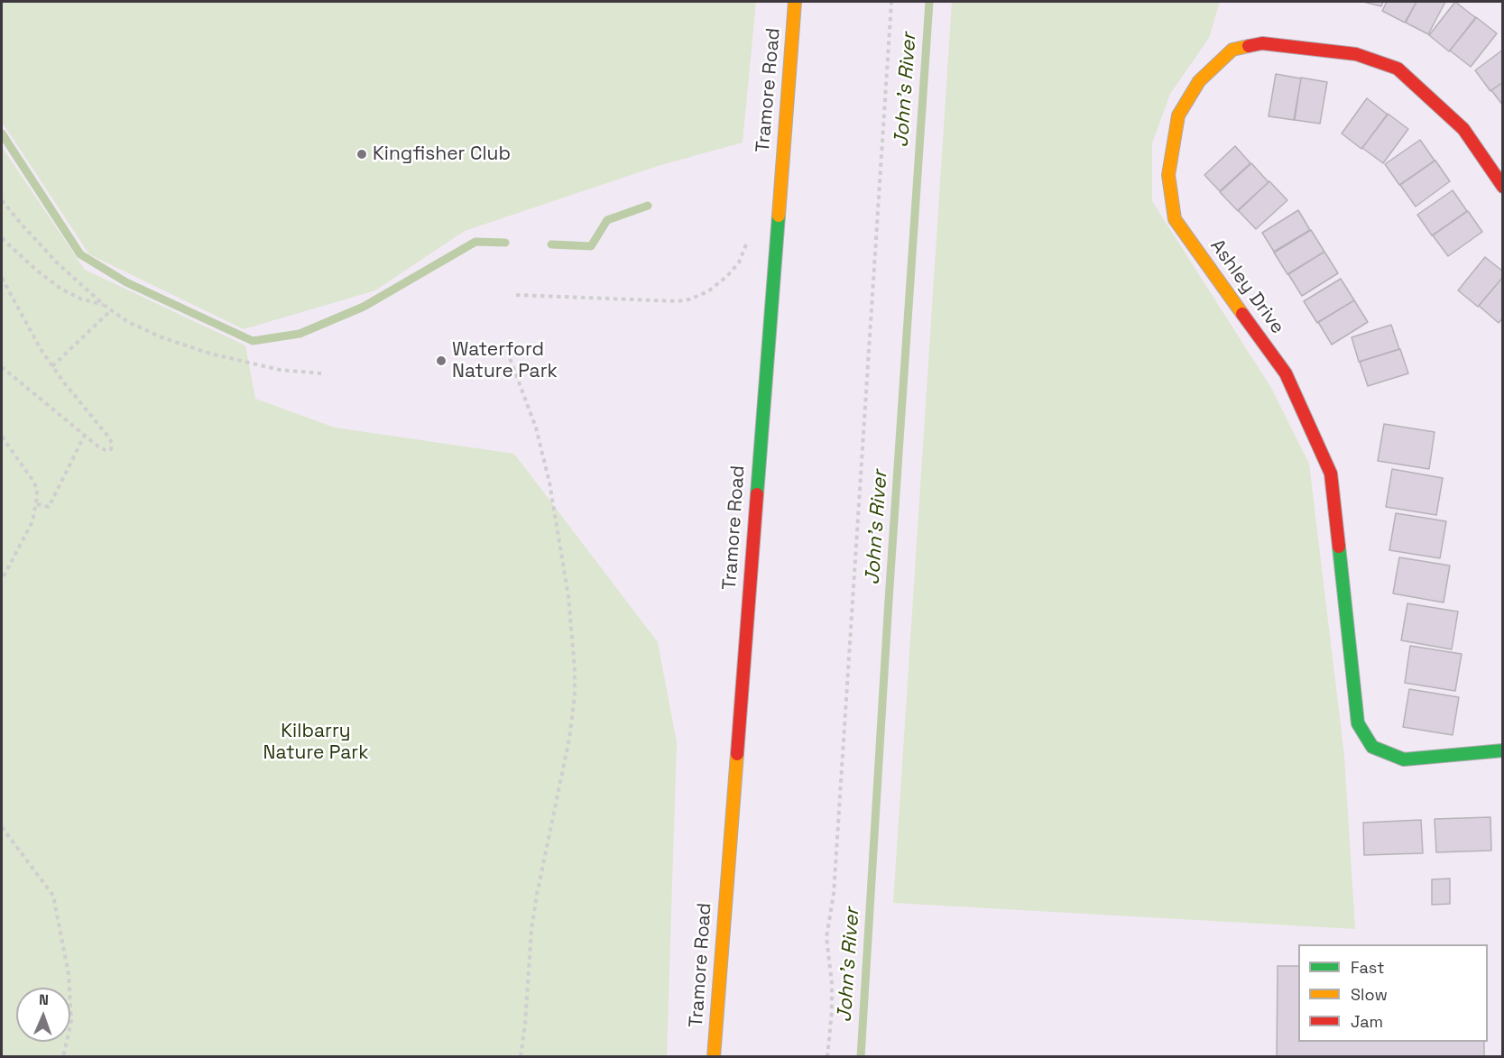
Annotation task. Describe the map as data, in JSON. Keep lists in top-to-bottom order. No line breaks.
{"streets":{"street":["Tramore Road","Ashley Drive"]},"water":["John's River"],"parks":["Kilbarry Nature Park"],"places":["Kingfisher Club","Waterford Nature Park"],"legend":["Fast","Slow","Jam"],"north":"top"}
